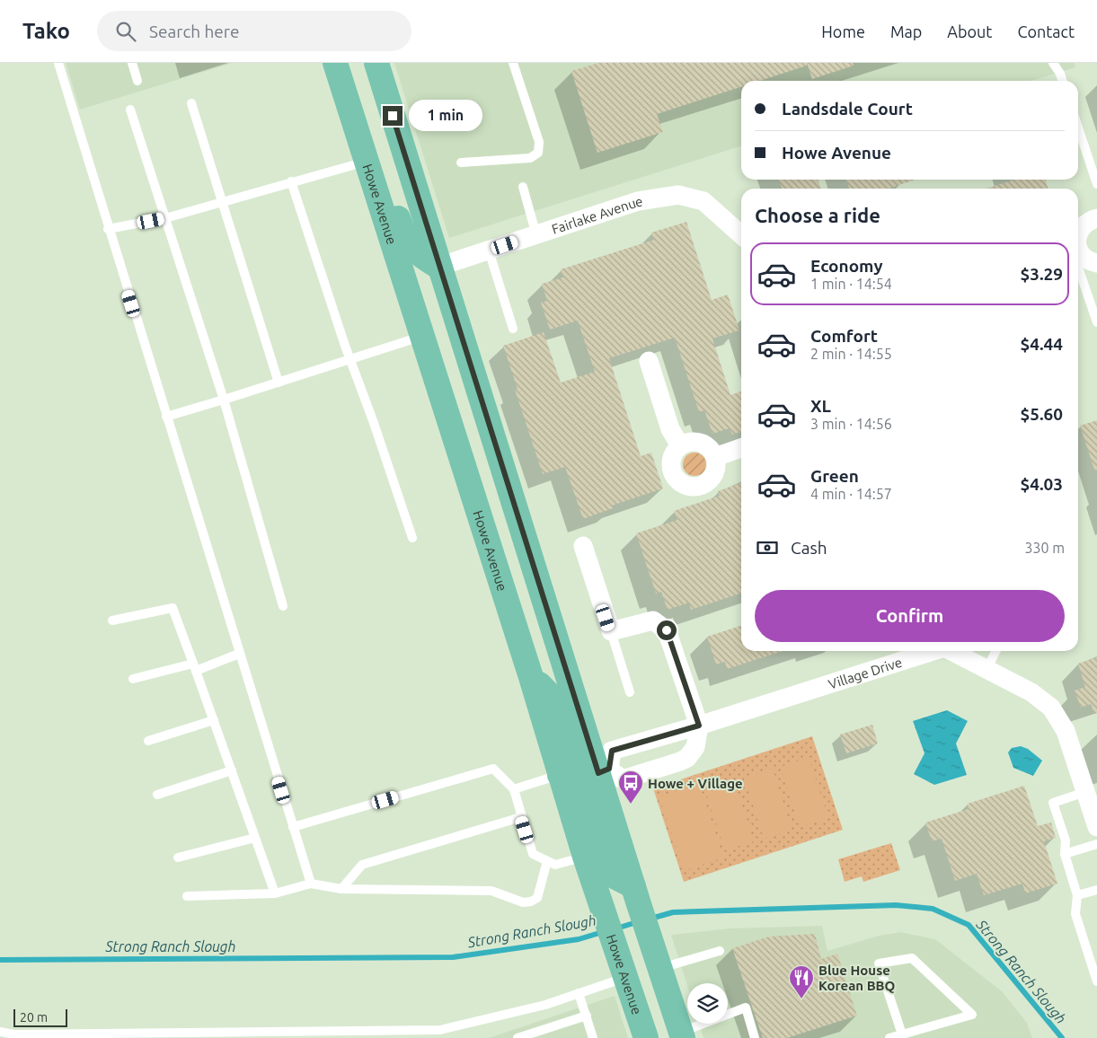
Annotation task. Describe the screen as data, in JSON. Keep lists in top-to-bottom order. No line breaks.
{"streets":{"main road":["Howe Avenue"],"street":["Fairlake Avenue","Village Drive"]},"water":["Strong Ranch Slough"],"places":{"bus stop":["Howe + Village"],"restaurant":["Blue House Korean BBQ"]},"scale_bar":"20 m","page":{"header":"Tako","search":"Search here","nav":["Home","Map","About","Contact"],"banner":["Landsdale Court","Howe Avenue"],"bubble":"1 min","heading":"Choose a ride","list":[{"name":"Economy","note":"1 min · 14:54","value":"$3.29"},{"name":"Comfort","note":"2 min · 14:55","value":"$4.44"},{"name":"XL","note":"3 min · 14:56","value":"$5.60"},{"name":"Green","note":"4 min · 14:57","value":"$4.03"}],"pay":["Cash","330 m"],"buttons":"Confirm","scale":"20 m"}}
